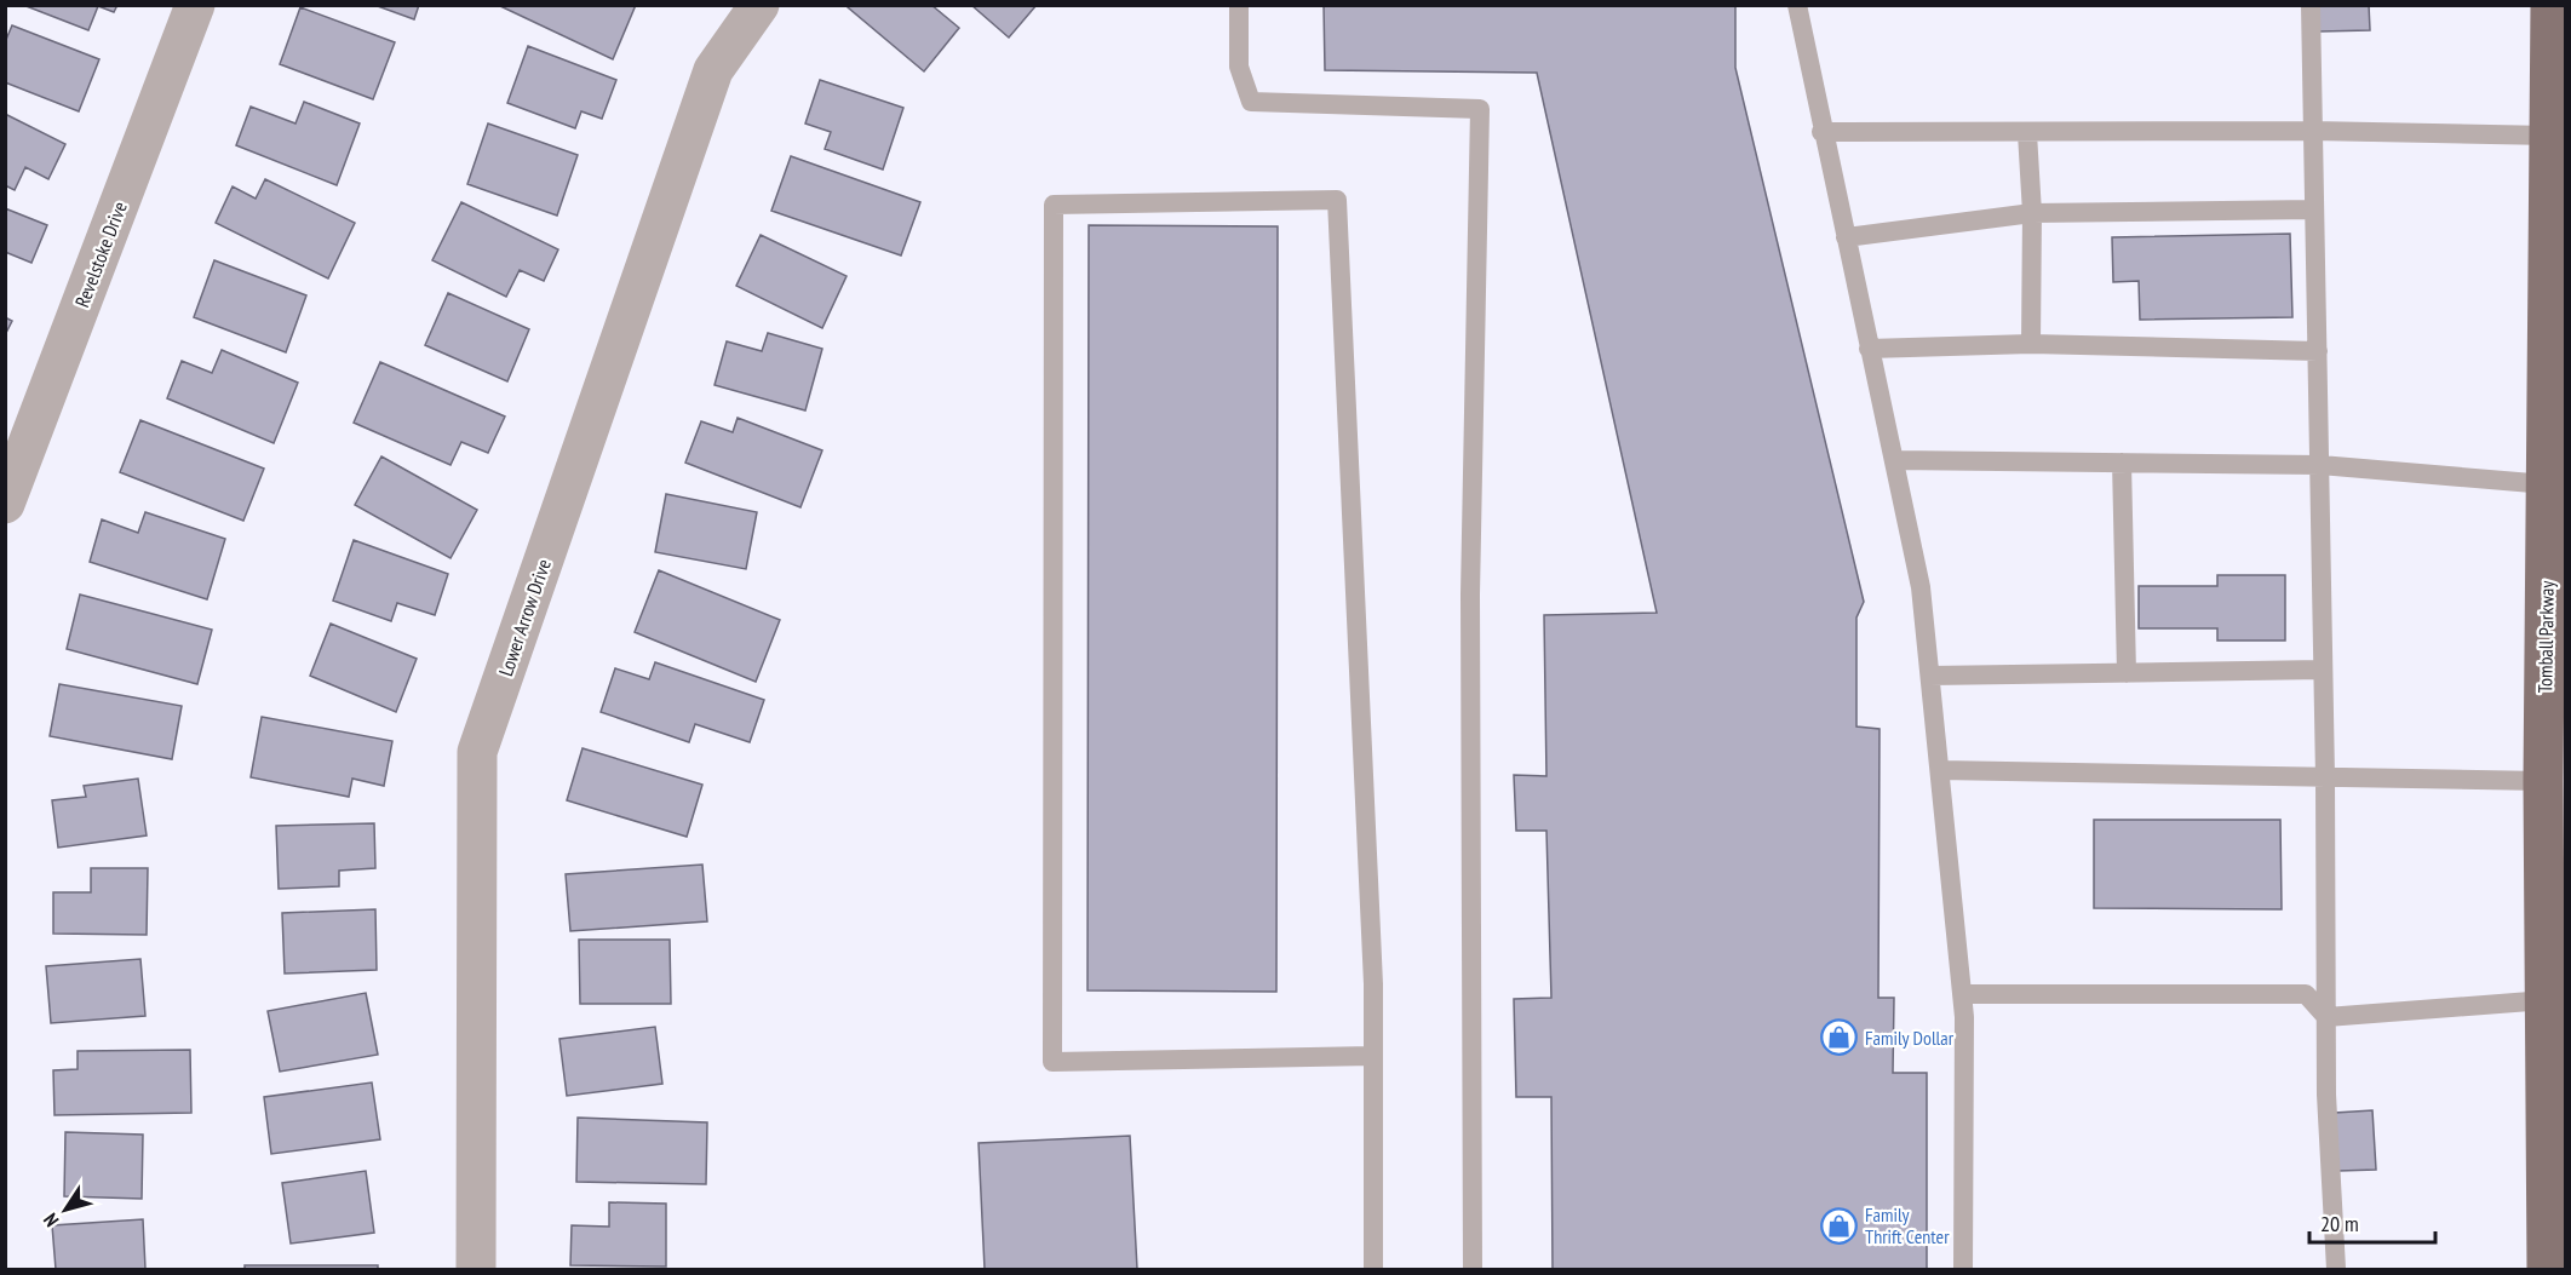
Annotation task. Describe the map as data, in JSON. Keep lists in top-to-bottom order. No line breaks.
{"streets":{"main road":["Tomball Parkway"],"street":["Revelstoke Drive","Lower Arrow Drive"]},"places":{"shop":["Family Dollar","Family Thrift Center"]},"scale_bar":"20 m","north":"bottom left"}
